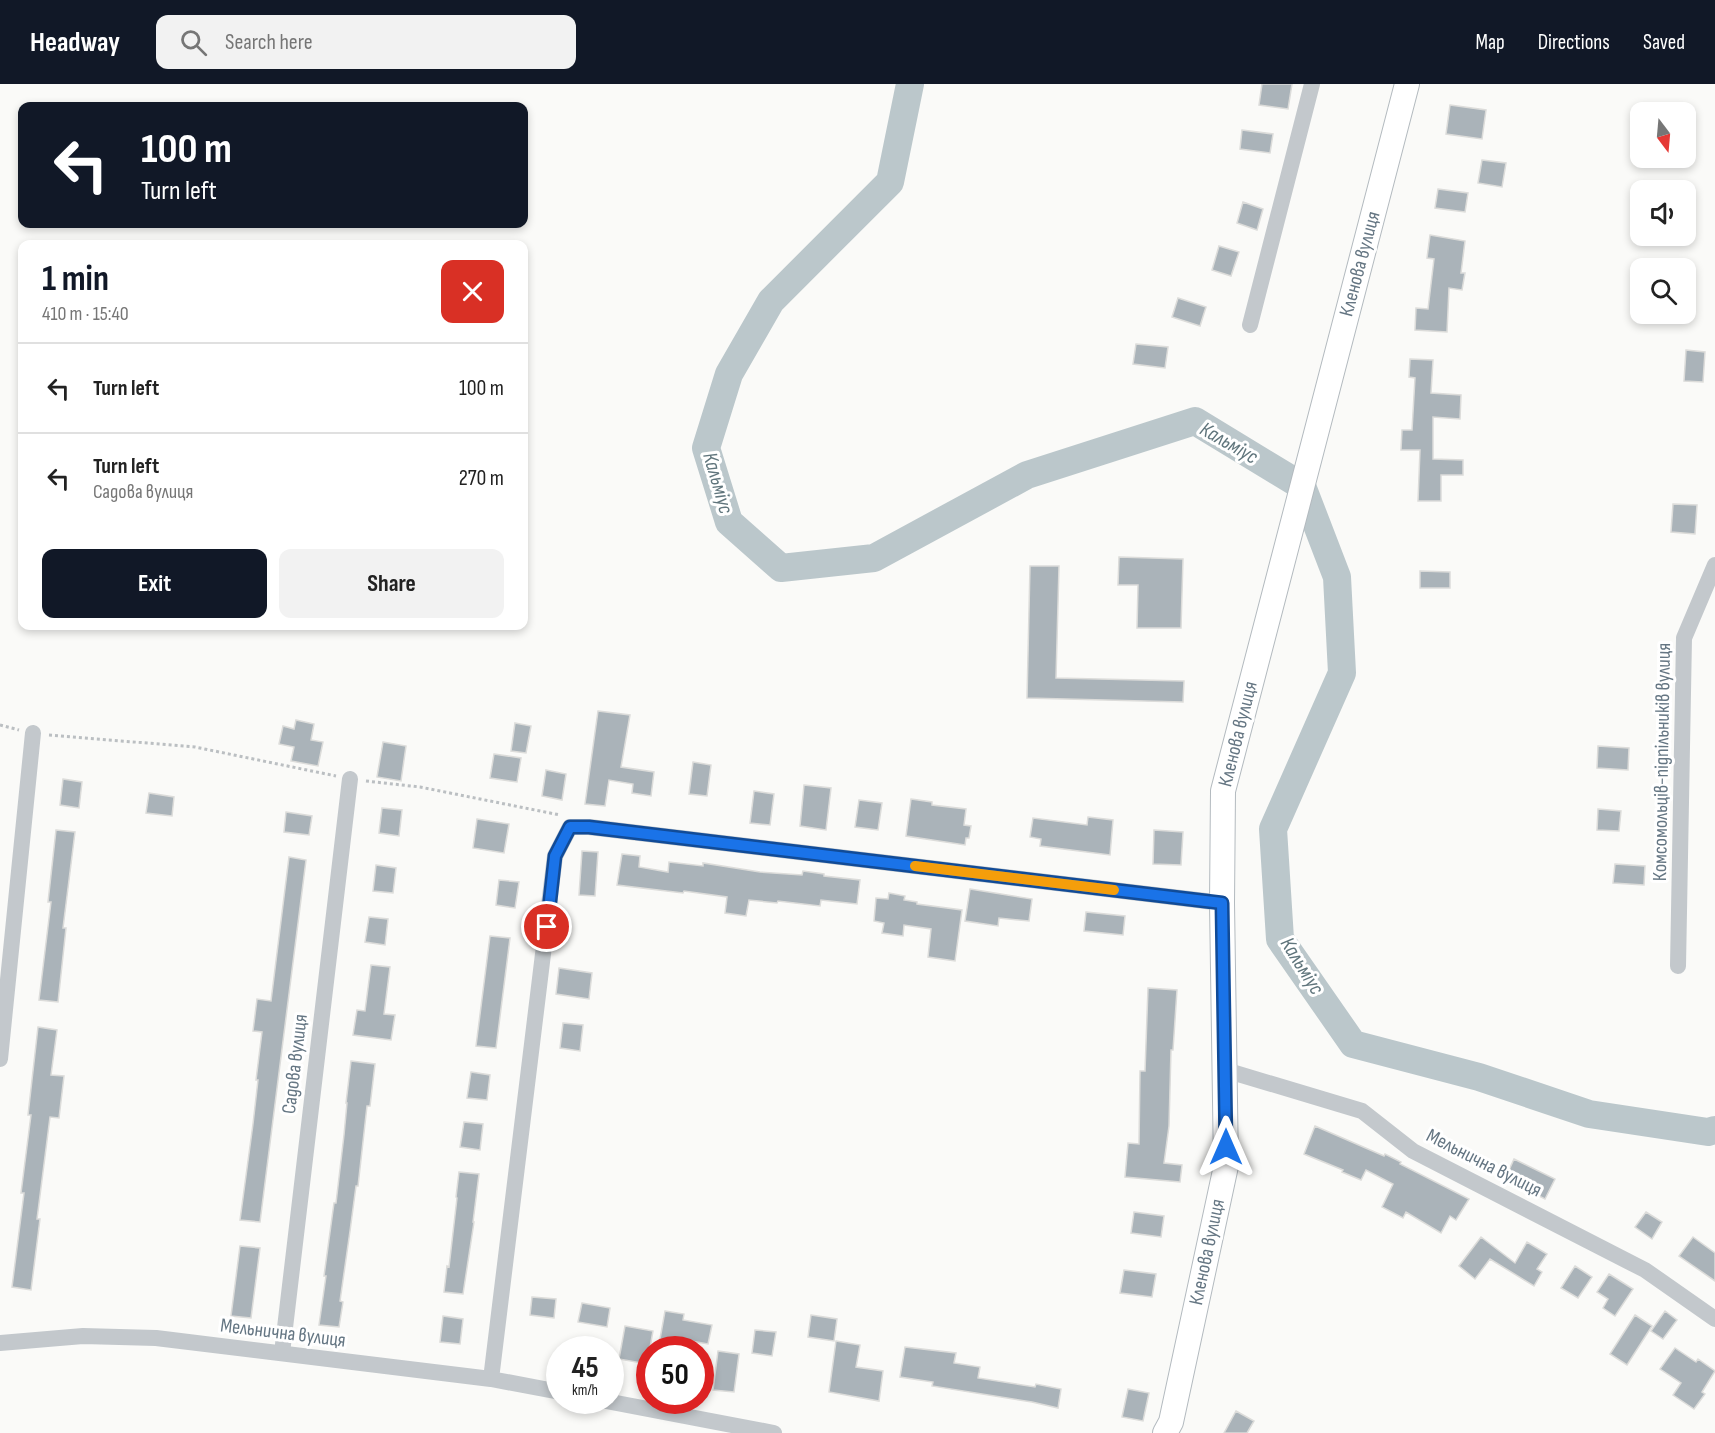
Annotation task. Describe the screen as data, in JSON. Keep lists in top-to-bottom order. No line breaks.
{"streets":{"main road":["Кленова вулиця"],"street":["Комсомольців-підпільників вулиця","Садова вулиця","Мельнична вулиця"]},"crossings":[["Кленова вулиця","Мельнична вулиця"],["Садова вулиця","Мельнична вулиця"]],"water":["Кальміус"],"north":"bottom","page":{"header":"Headway","search":"Search here","nav":["Map","Directions","Saved"],"turn":["100 m","Turn left"],"heading":["1 min","410 m · 15:40"],"list":[{"name":"Turn left","value":"100 m"},{"name":"Turn left","note":"Садова вулиця","value":"270 m"}],"buttons":["Exit","Share"],"speed":"45 km/h","limit":"50"}}
